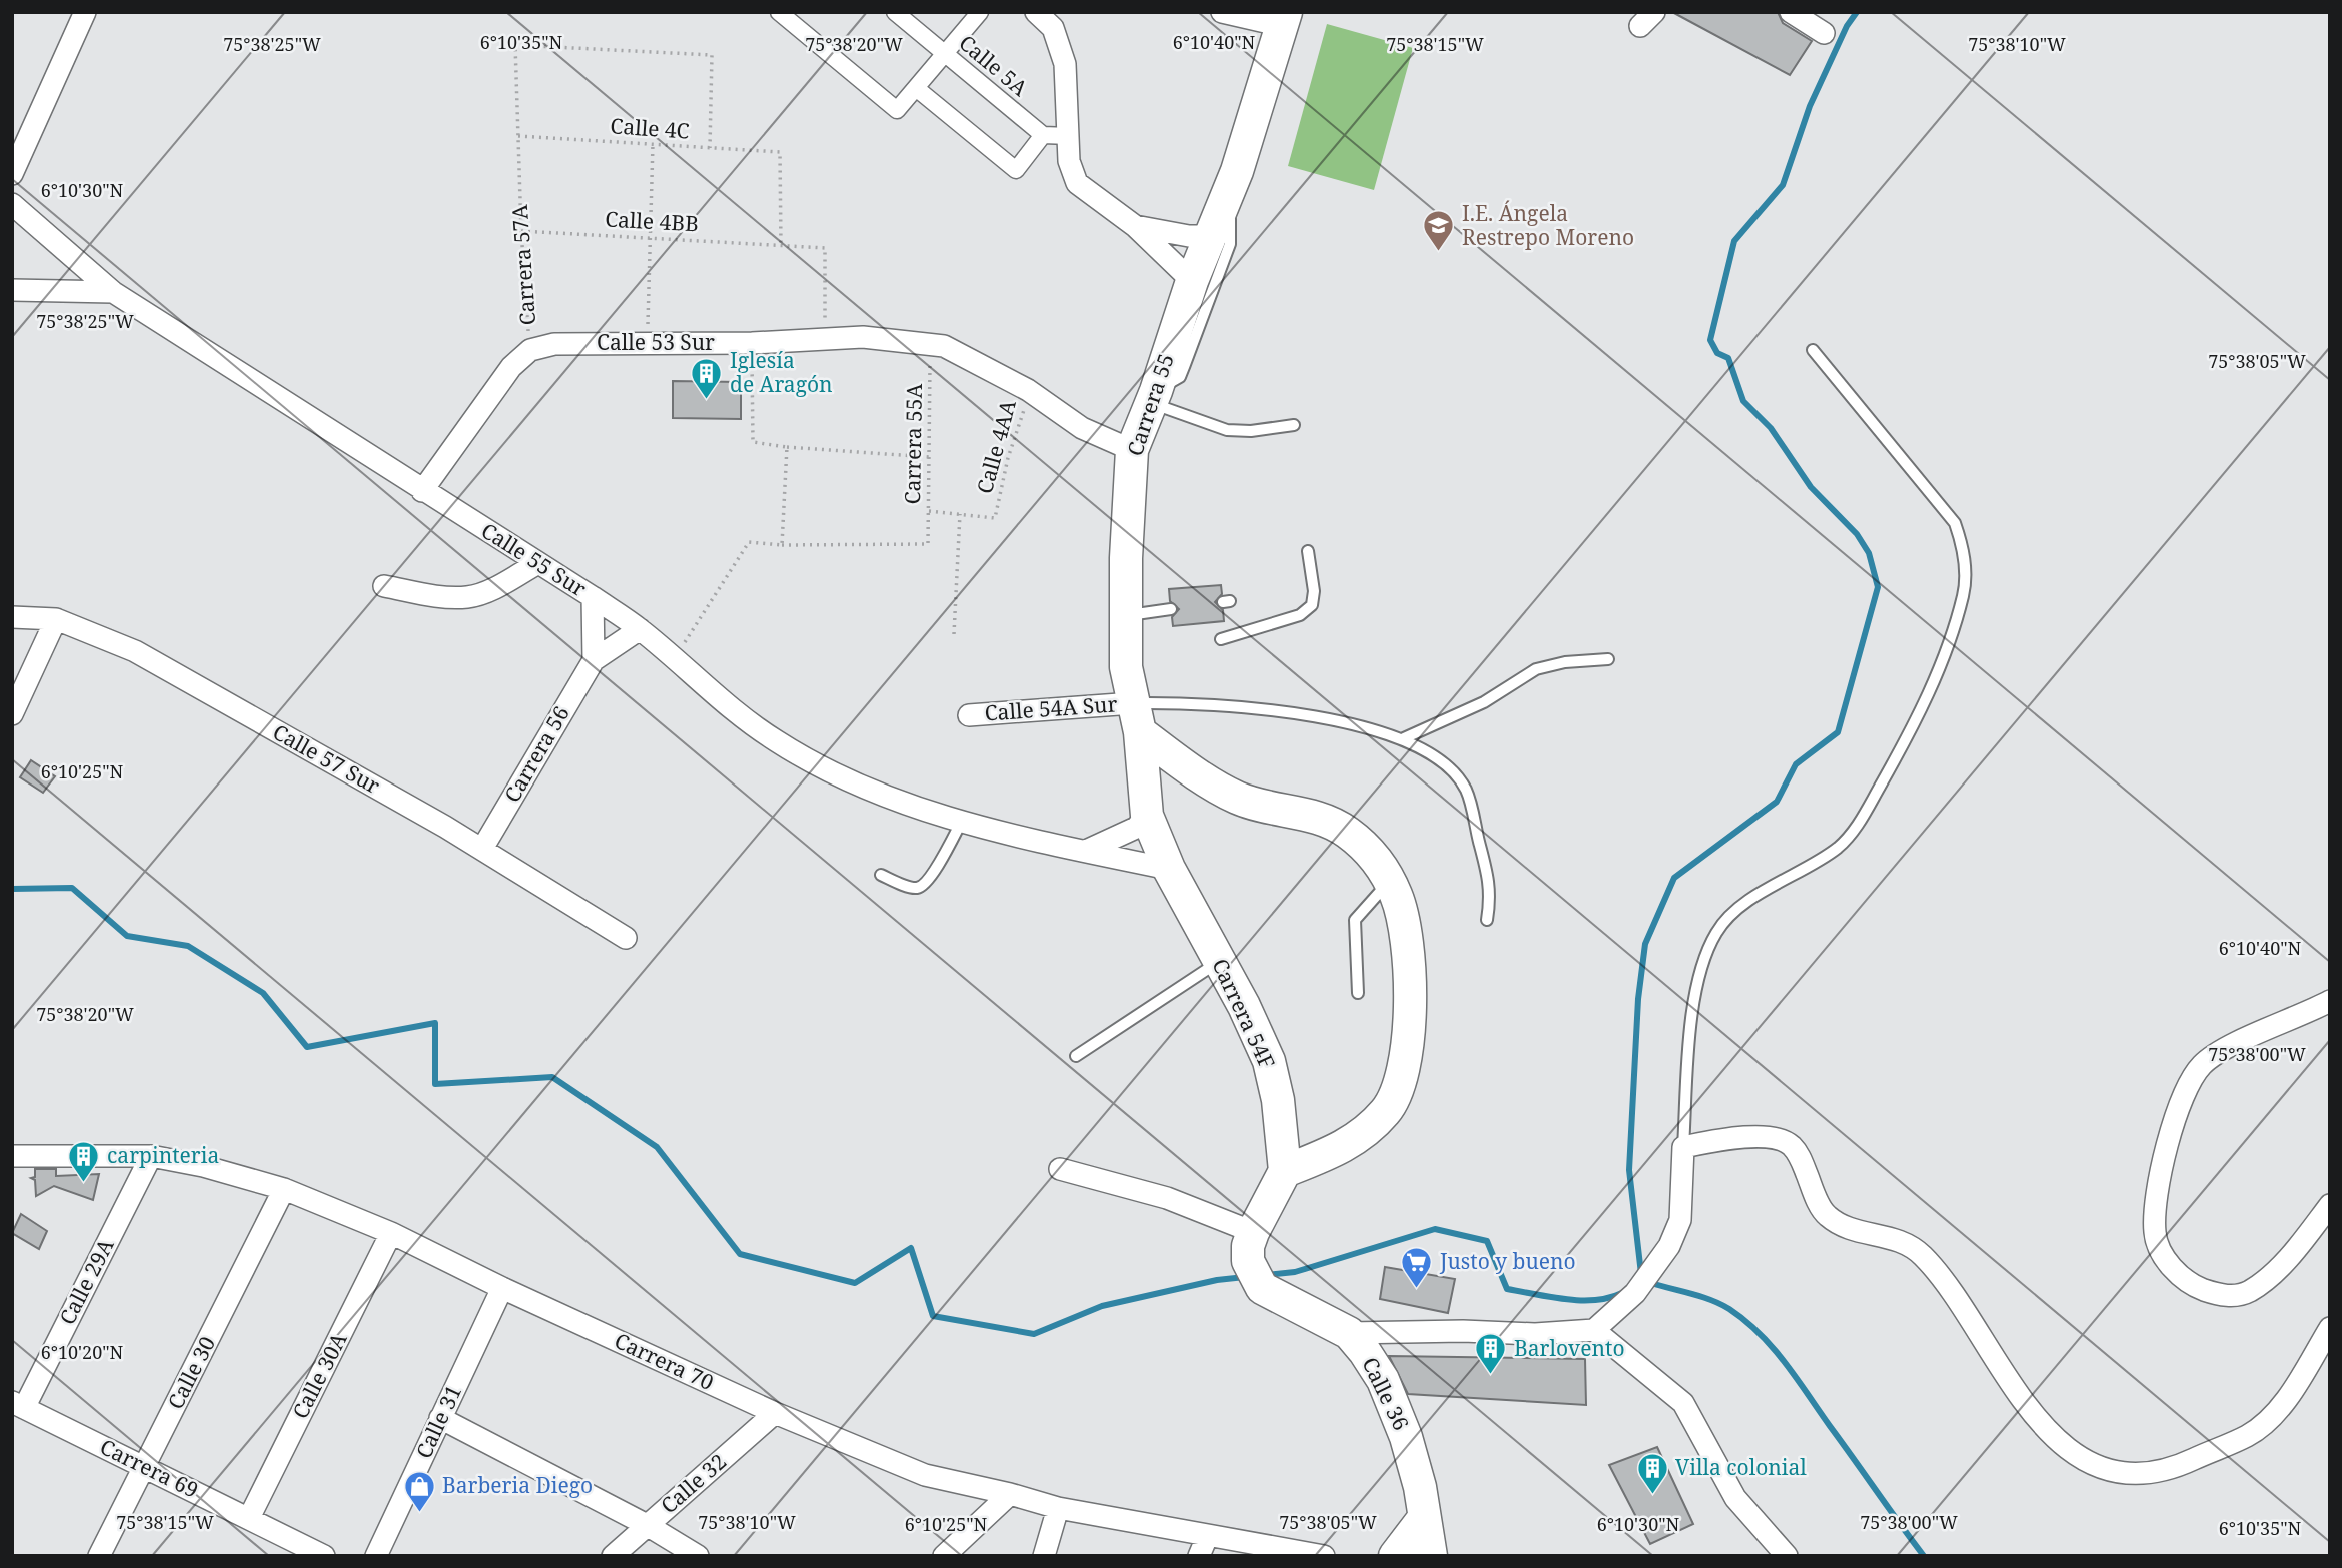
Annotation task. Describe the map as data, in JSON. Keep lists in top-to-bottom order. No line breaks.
{"streets":{"main road":["Carrera 55","Calle 54A Sur","Carrera 54F","Calle 36"],"street":["Calle 5A","Carrera 57A","Calle 53 Sur","Calle 55 Sur","Carrera 56","Calle 57 Sur","Calle 29A","Carrera 70","Calle 30","Calle 30A","Calle 31","Carrera 69","Calle 32"],"path":["Calle 4C","Calle 4BB","Carrera 55A","Calle 4AA"]},"crossings":[["Calle 4C","Calle 4BB"],["Calle 4C","Carrera 57A"],["Calle 4BB","Carrera 57A"],["Calle 4BB","Calle 53 Sur"],["Carrera 57A","Calle 53 Sur"],["Carrera 57A","Calle 55 Sur"],["Calle 53 Sur","Carrera 55"],["Calle 53 Sur","Carrera 55A"],["Calle 53 Sur","Calle 4AA"],["Carrera 55","Calle 54A Sur"],["Carrera 55","Carrera 54F"],["Carrera 55A","Calle 4AA"],["Calle 55 Sur","Carrera 56"],["Calle 55 Sur","Carrera 54F"],["Carrera 56","Calle 57 Sur"],["Calle 29A","Carrera 70"],["Calle 29A","Carrera 69"],["Carrera 70","Calle 30"],["Carrera 70","Calle 30A"],["Carrera 70","Calle 31"],["Carrera 70","Calle 32"],["Calle 30","Carrera 69"],["Calle 30A","Carrera 69"]],"places":{"school or university":["I.E. Ángela Restrepo Moreno"],"building":["Iglesía de Aragón","carpinteria","Barlovento","Villa colonial"],"supermarket":["Justo y bueno"],"shop":["Barberia Diego"]},"coordinates":["6°10'35\"N","6°10'40\"N","75°38'25\"W","75°38'20\"W","75°38'15\"W","75°38'10\"W","6°10'30\"N","75°38'05\"W","6°10'25\"N","75°38'00\"W","6°10'20\"N"]}
